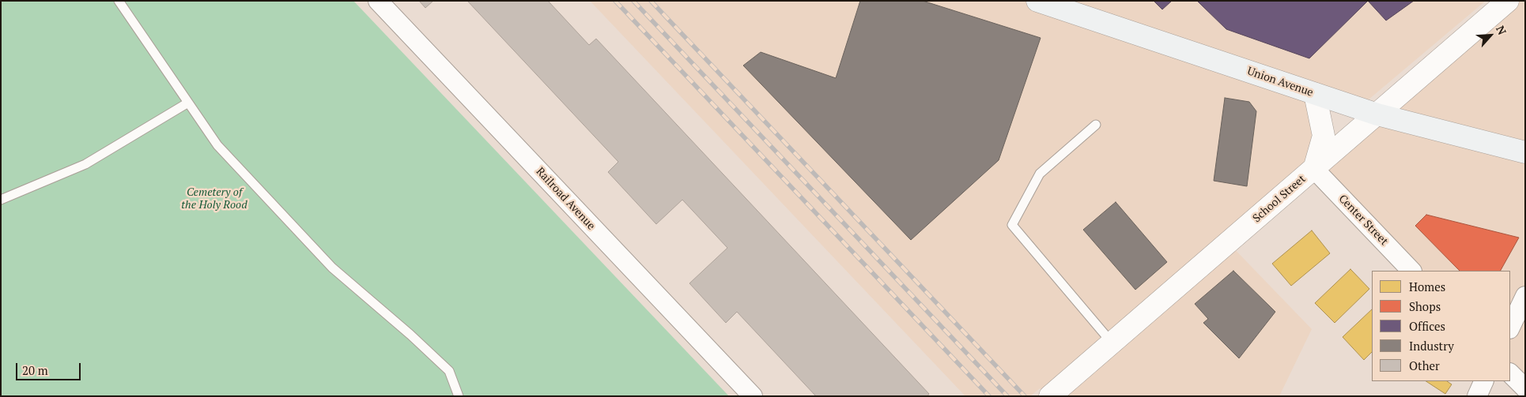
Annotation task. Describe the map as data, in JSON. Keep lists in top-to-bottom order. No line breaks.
{"streets":{"main road":["Union Avenue"],"street":["Railroad Avenue","School Street","Center Street"]},"crossings":[["Union Avenue","School Street"],["School Street","Center Street"]],"parks":["Cemetery of the Holy Rood"],"legend":["Homes","Shops","Offices","Industry","Other"],"scale_bar":"20 m","north":"top right"}
